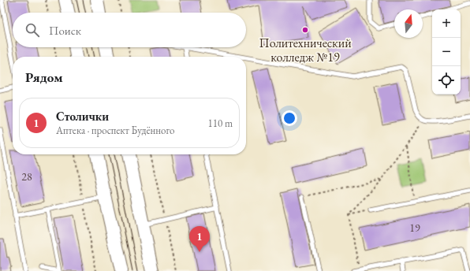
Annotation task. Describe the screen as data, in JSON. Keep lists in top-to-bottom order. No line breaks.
{"places":["Политехнический колледж №19"],"house_numbers":["28","19"],"north":"top","page":{"map_buttons":["+","−"],"search":"Поиск","heading":"Рядом","list":[{"mark":"1","name":"Столички","note":"Аптека · проспект Будённого","value":"110 m"}],"pins":"1"}}
